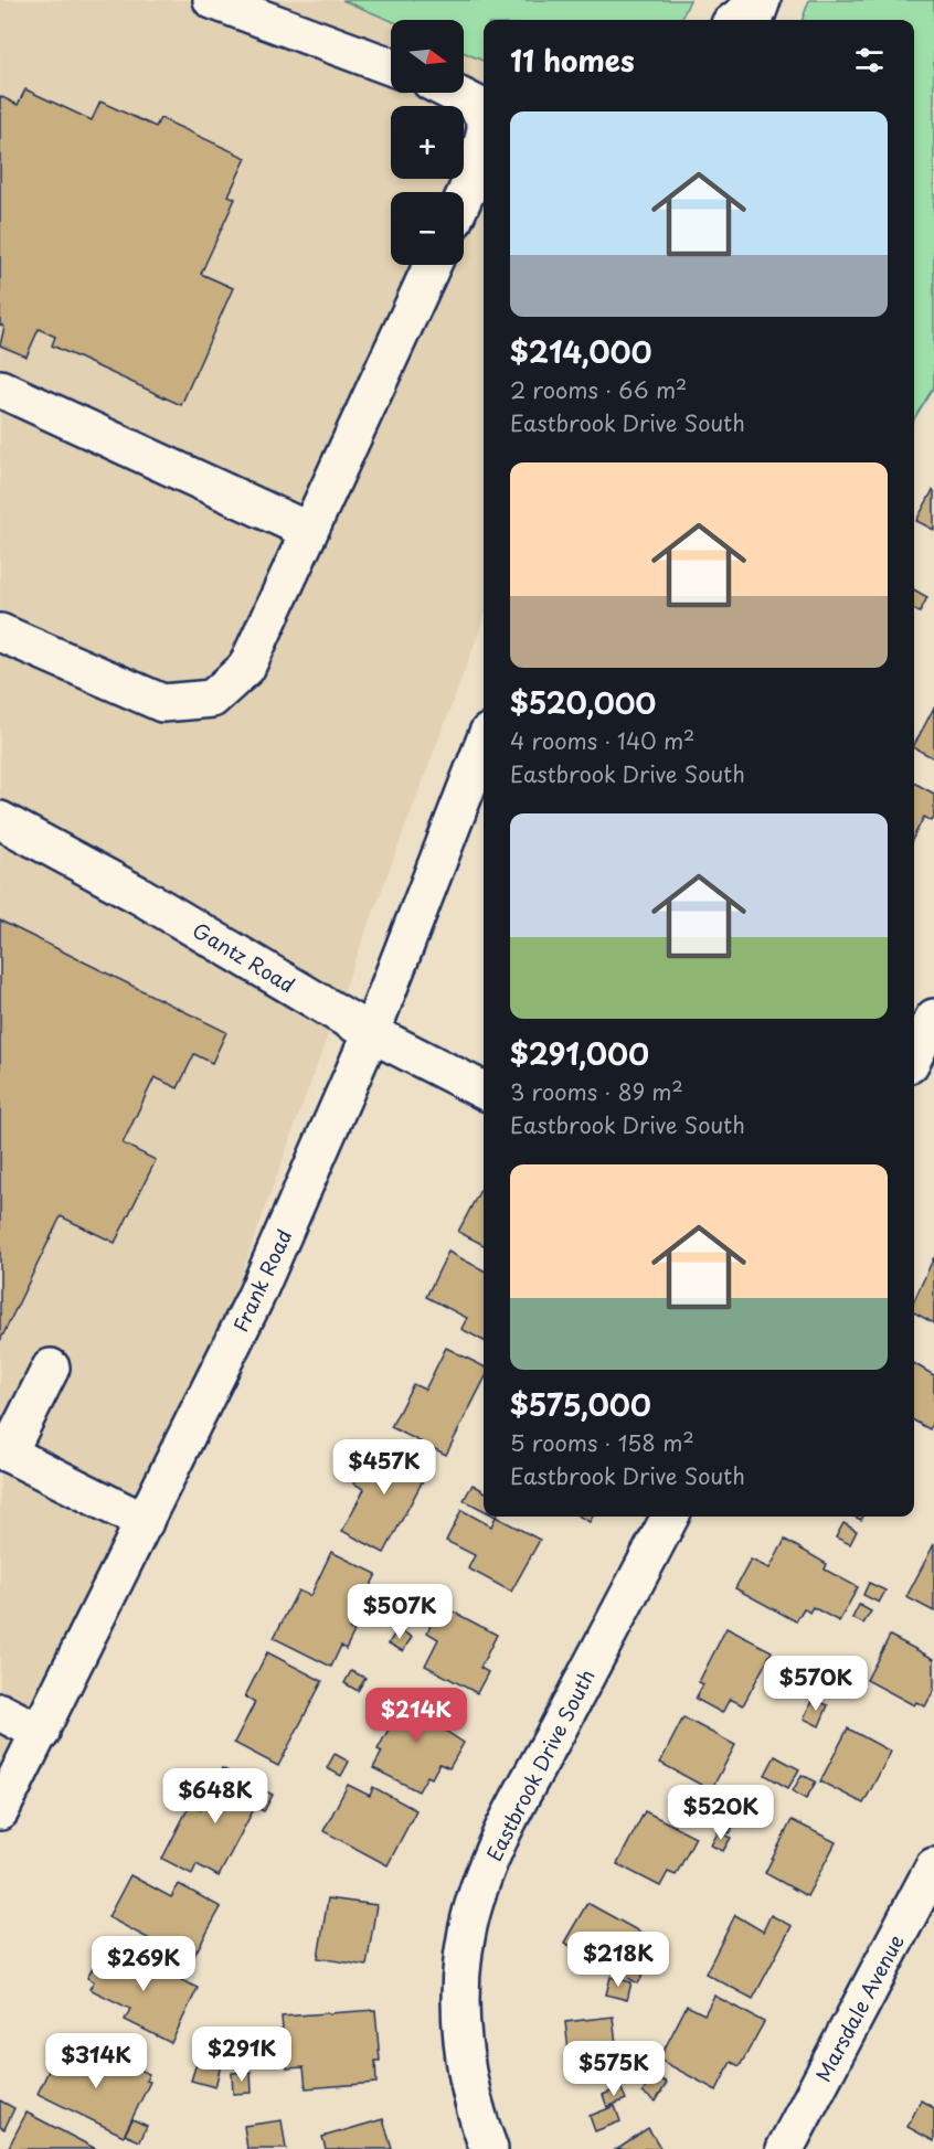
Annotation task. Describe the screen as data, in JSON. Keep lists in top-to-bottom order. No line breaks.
{"streets":{"main road":["Gantz Road","Frank Road","Eastbrook Drive South","Marsdale Avenue"]},"crossings":[["Gantz Road","Frank Road"]],"north":"right","page":{"map_buttons":["+","−"],"heading":"11 homes","list":[{"name":"$214,000","note":"2 rooms · 66 m² · Eastbrook Drive South"},{"name":"$520,000","note":"4 rooms · 140 m² · Eastbrook Drive South"},{"name":"$291,000","note":"3 rooms · 89 m² · Eastbrook Drive South"},{"name":"$575,000","note":"5 rooms · 158 m² · Eastbrook Drive South"}],"price":["$457K","$507K","$570K","$214K","$648K","$520K","$218K","$269K","$291K","$314K","$575K"]}}
